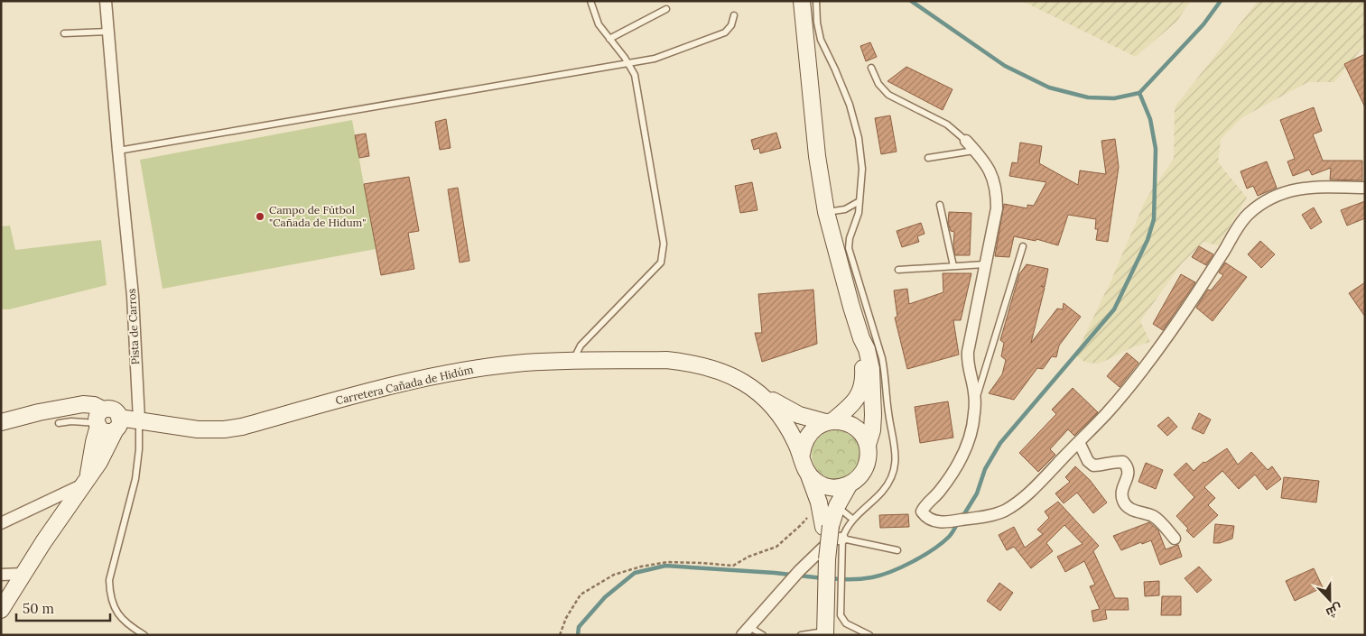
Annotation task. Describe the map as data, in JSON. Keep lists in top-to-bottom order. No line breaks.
{"streets":{"street":["Pista de Carros","Carretera Cañada de Hidúm"]},"crossings":[["Pista de Carros","Carretera Cañada de Hidúm"]],"places":["Campo de Fútbol \"Cañada de Hidum\""],"scale_bar":"50 m","north":"bottom"}
